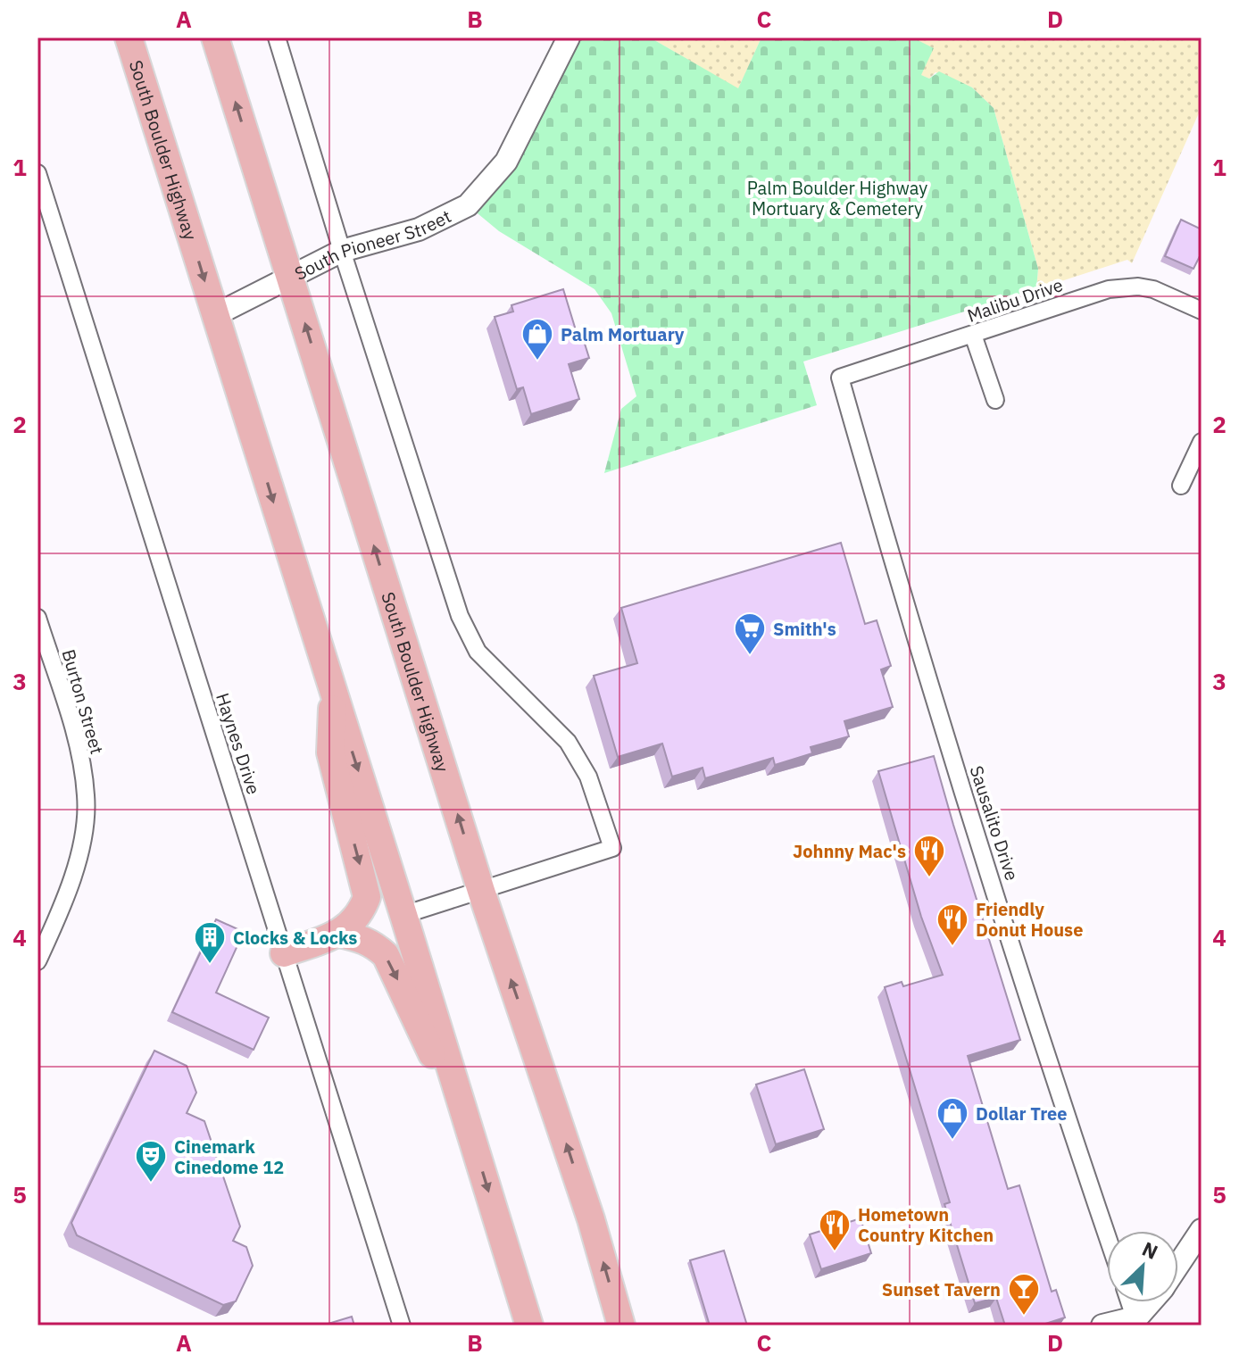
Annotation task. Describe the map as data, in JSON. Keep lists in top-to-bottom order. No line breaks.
{"streets":{"main road":["South Boulder Highway"],"street":["South Pioneer Street","Malibu Drive","Burton Street","Haynes Drive","Sausalito Drive"]},"crossings":[["South Boulder Highway","South Pioneer Street"],["Malibu Drive","Sausalito Drive"]],"parks":["Palm Boulder Highway Mortuary & Cemetery"],"places":{"shop":["Palm Mortuary","Dollar Tree"],"supermarket":["Smith's"],"restaurant":["Johnny Mac's","Friendly Donut House","Hometown Country Kitchen"],"building":["Clocks & Locks"],"theatre":["Cinemark Cinedome 12"],"bar":["Sunset Tavern"]},"north":"top right","grid":{"columns":["A","B","C","D"],"rows":["1","2","3","4","5"]}}
